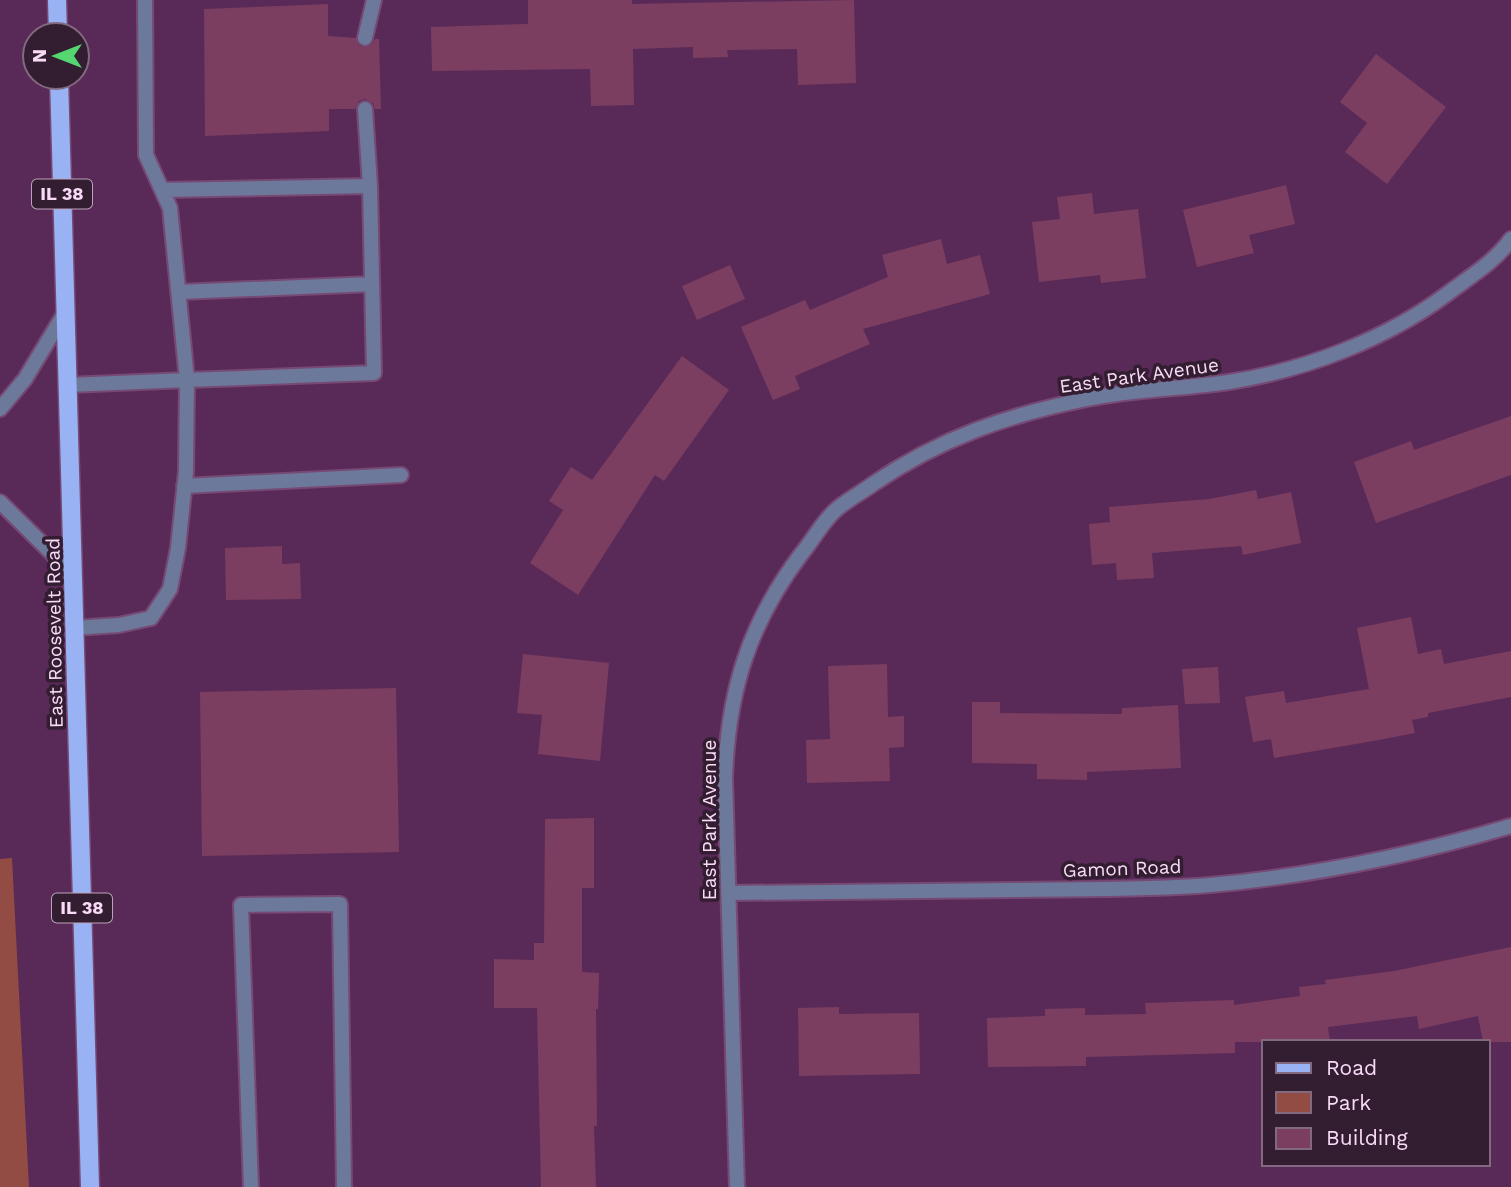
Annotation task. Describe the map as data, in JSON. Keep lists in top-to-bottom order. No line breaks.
{"streets":{"main road":["IL 38","East Roosevelt Road"],"street":["East Park Avenue","Gamon Road"]},"crossings":[["East Park Avenue","Gamon Road"]],"legend":["Road","Park","Building"],"north":"left"}
